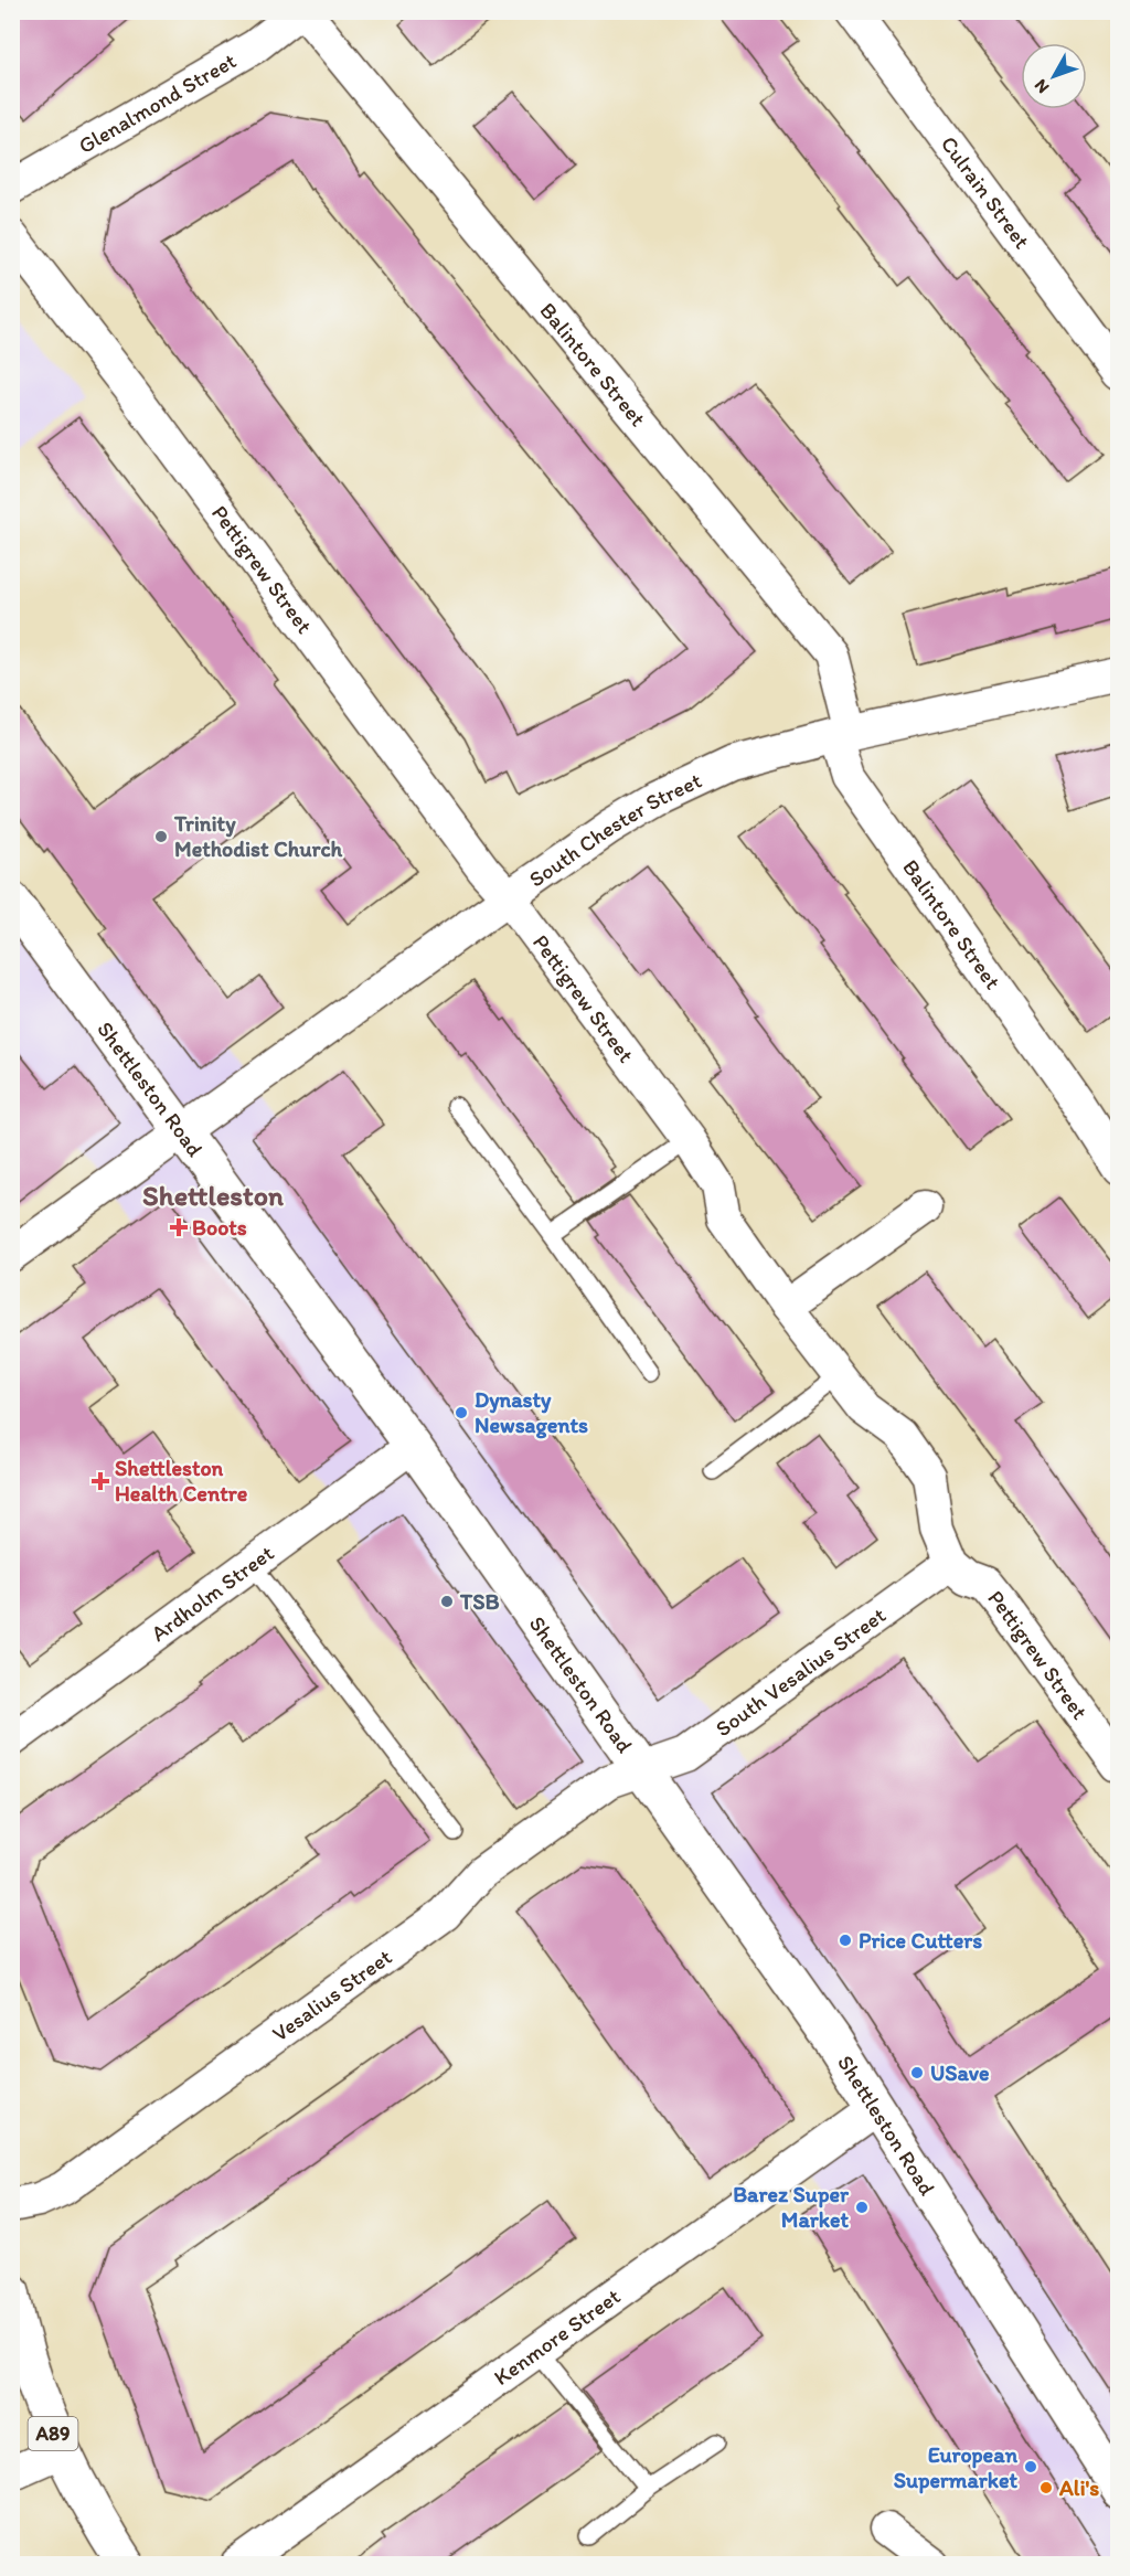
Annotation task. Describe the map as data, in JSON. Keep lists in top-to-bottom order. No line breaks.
{"streets":{"street":["Glenalmond Street","Culrain Street","Balintore Street","Pettigrew Street","South Chester Street","Shettleston Road","Ardholm Street","South Vesalius Street","Vesalius Street","Kenmore Street","A89"]},"crossings":[["Glenalmond Street","Balintore Street"],["Balintore Street","South Chester Street"],["Pettigrew Street","South Chester Street"],["Pettigrew Street","South Vesalius Street"],["South Chester Street","Shettleston Road"],["Shettleston Road","Ardholm Street"],["Shettleston Road","South Vesalius Street"],["Shettleston Road","Vesalius Street"],["Shettleston Road","Kenmore Street"],["South Vesalius Street","Vesalius Street"]],"districts":["Shettleston"],"places":{"other":["Trinity Methodist Church","Dynasty Newsagents","TSB","Price Cutters","USave","Barez Super Market","European Supermarket","Ali's"],"health":["Boots","Shettleston Health Centre"]},"north":"bottom left"}
